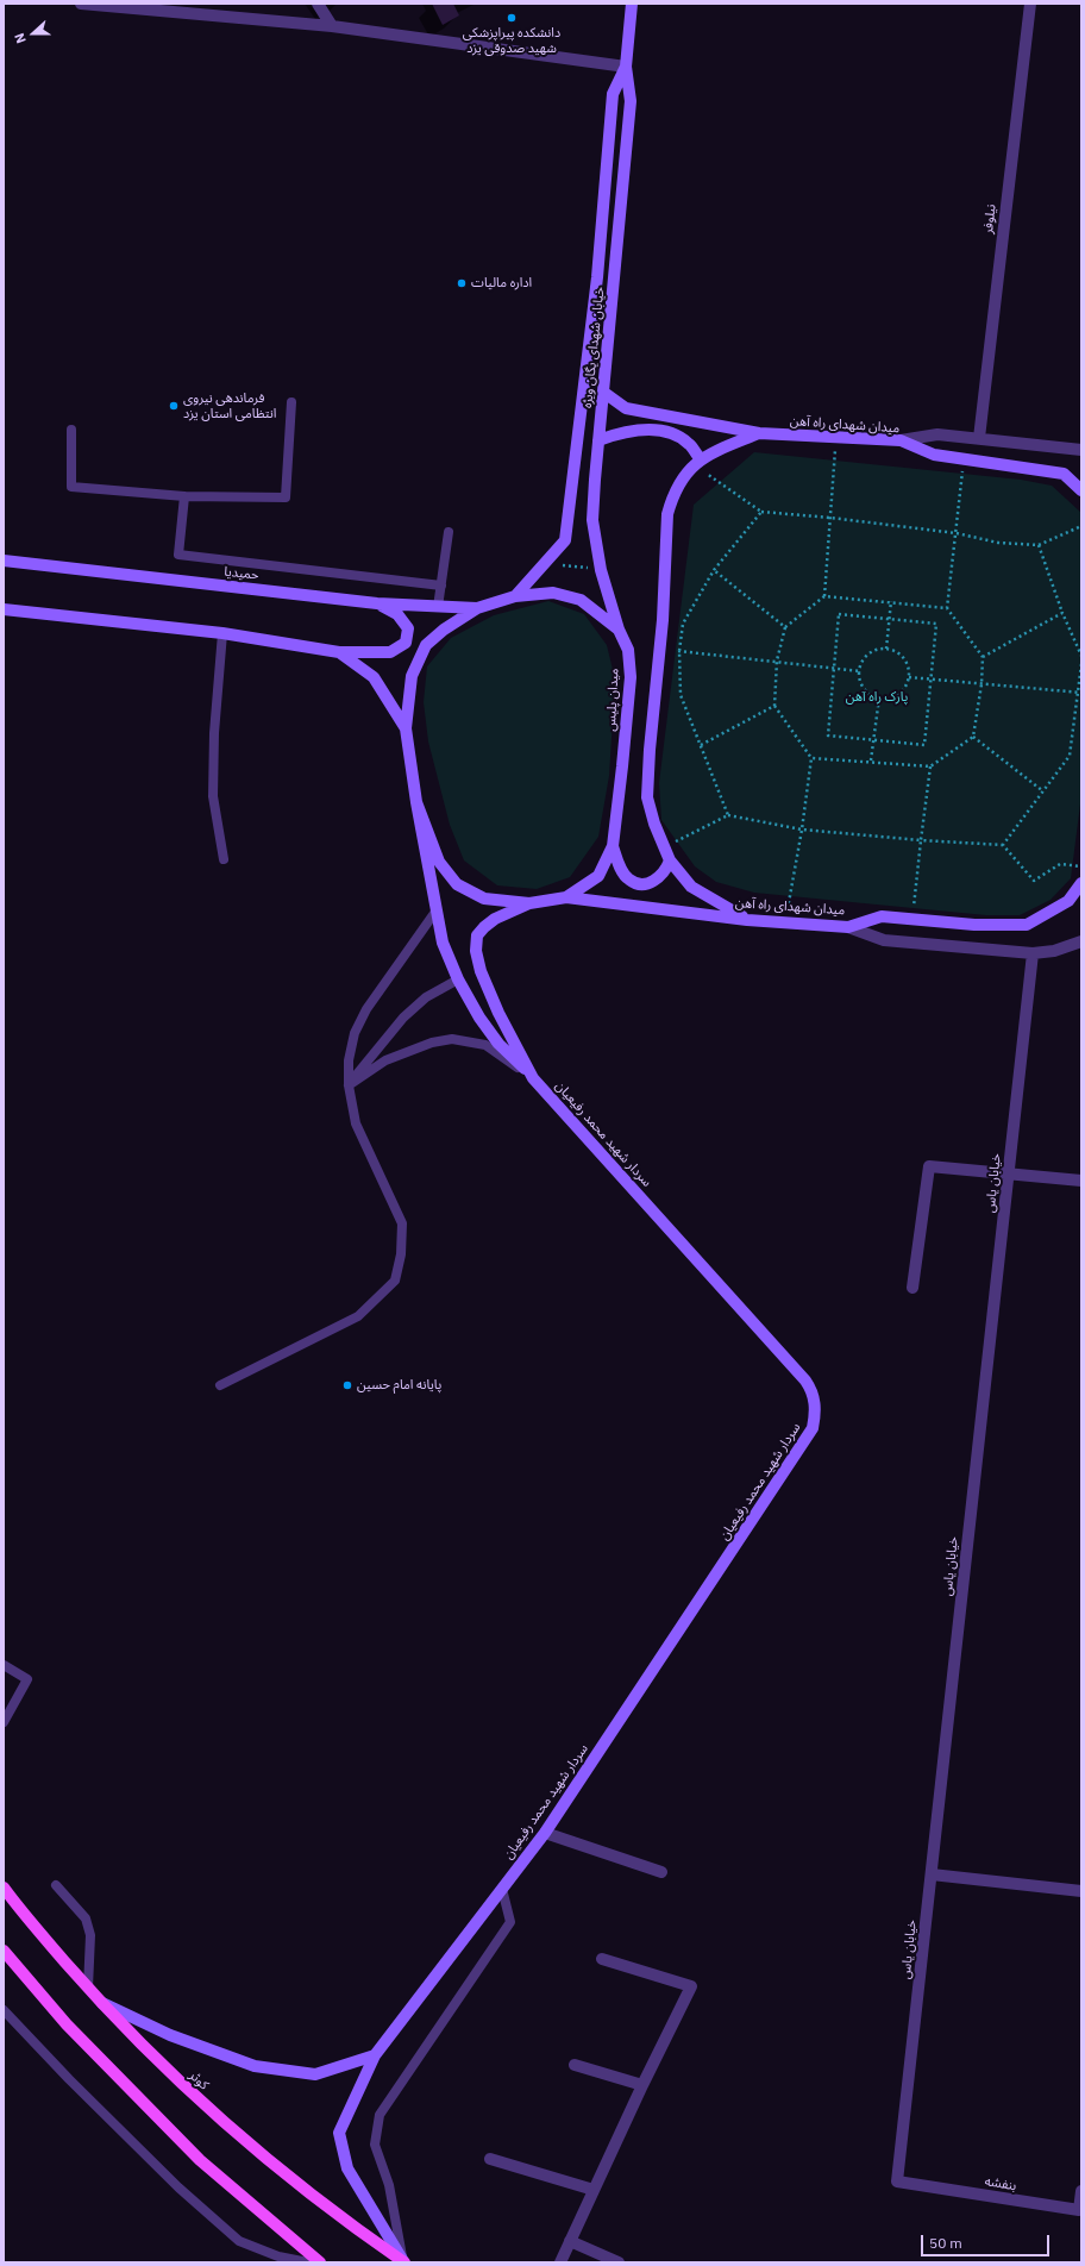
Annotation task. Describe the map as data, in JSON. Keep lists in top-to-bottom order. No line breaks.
{"streets":{"main road":["خیابان شهدای یگان ویژه","میدان شهدای راه آهن","حمیدیا","میدان پلیس","سردار شهید محمد رفیعیان","کوثر"],"street":["نیلوفر","خیابان یاس","بنفشه"]},"crossings":[["خیابان شهدای یگان ویژه","میدان شهدای راه آهن"],["خیابان شهدای یگان ویژه","میدان پلیس"],["میدان شهدای راه آهن","میدان پلیس"],["حمیدیا","میدان پلیس"],["میدان پلیس","سردار شهید محمد رفیعیان"],["سردار شهید محمد رفیعیان","کوثر"],["خیابان یاس","بنفشه"]],"parks":["پارک راه آهن"],"places":["دانشکده پیراپزشکی شهید صدوقی یزد","اداره مالیات","فرماندهی نیروی انتظامی استان یزد","پایانه امام حسین"],"scale_bar":"50 m","north":"left"}
